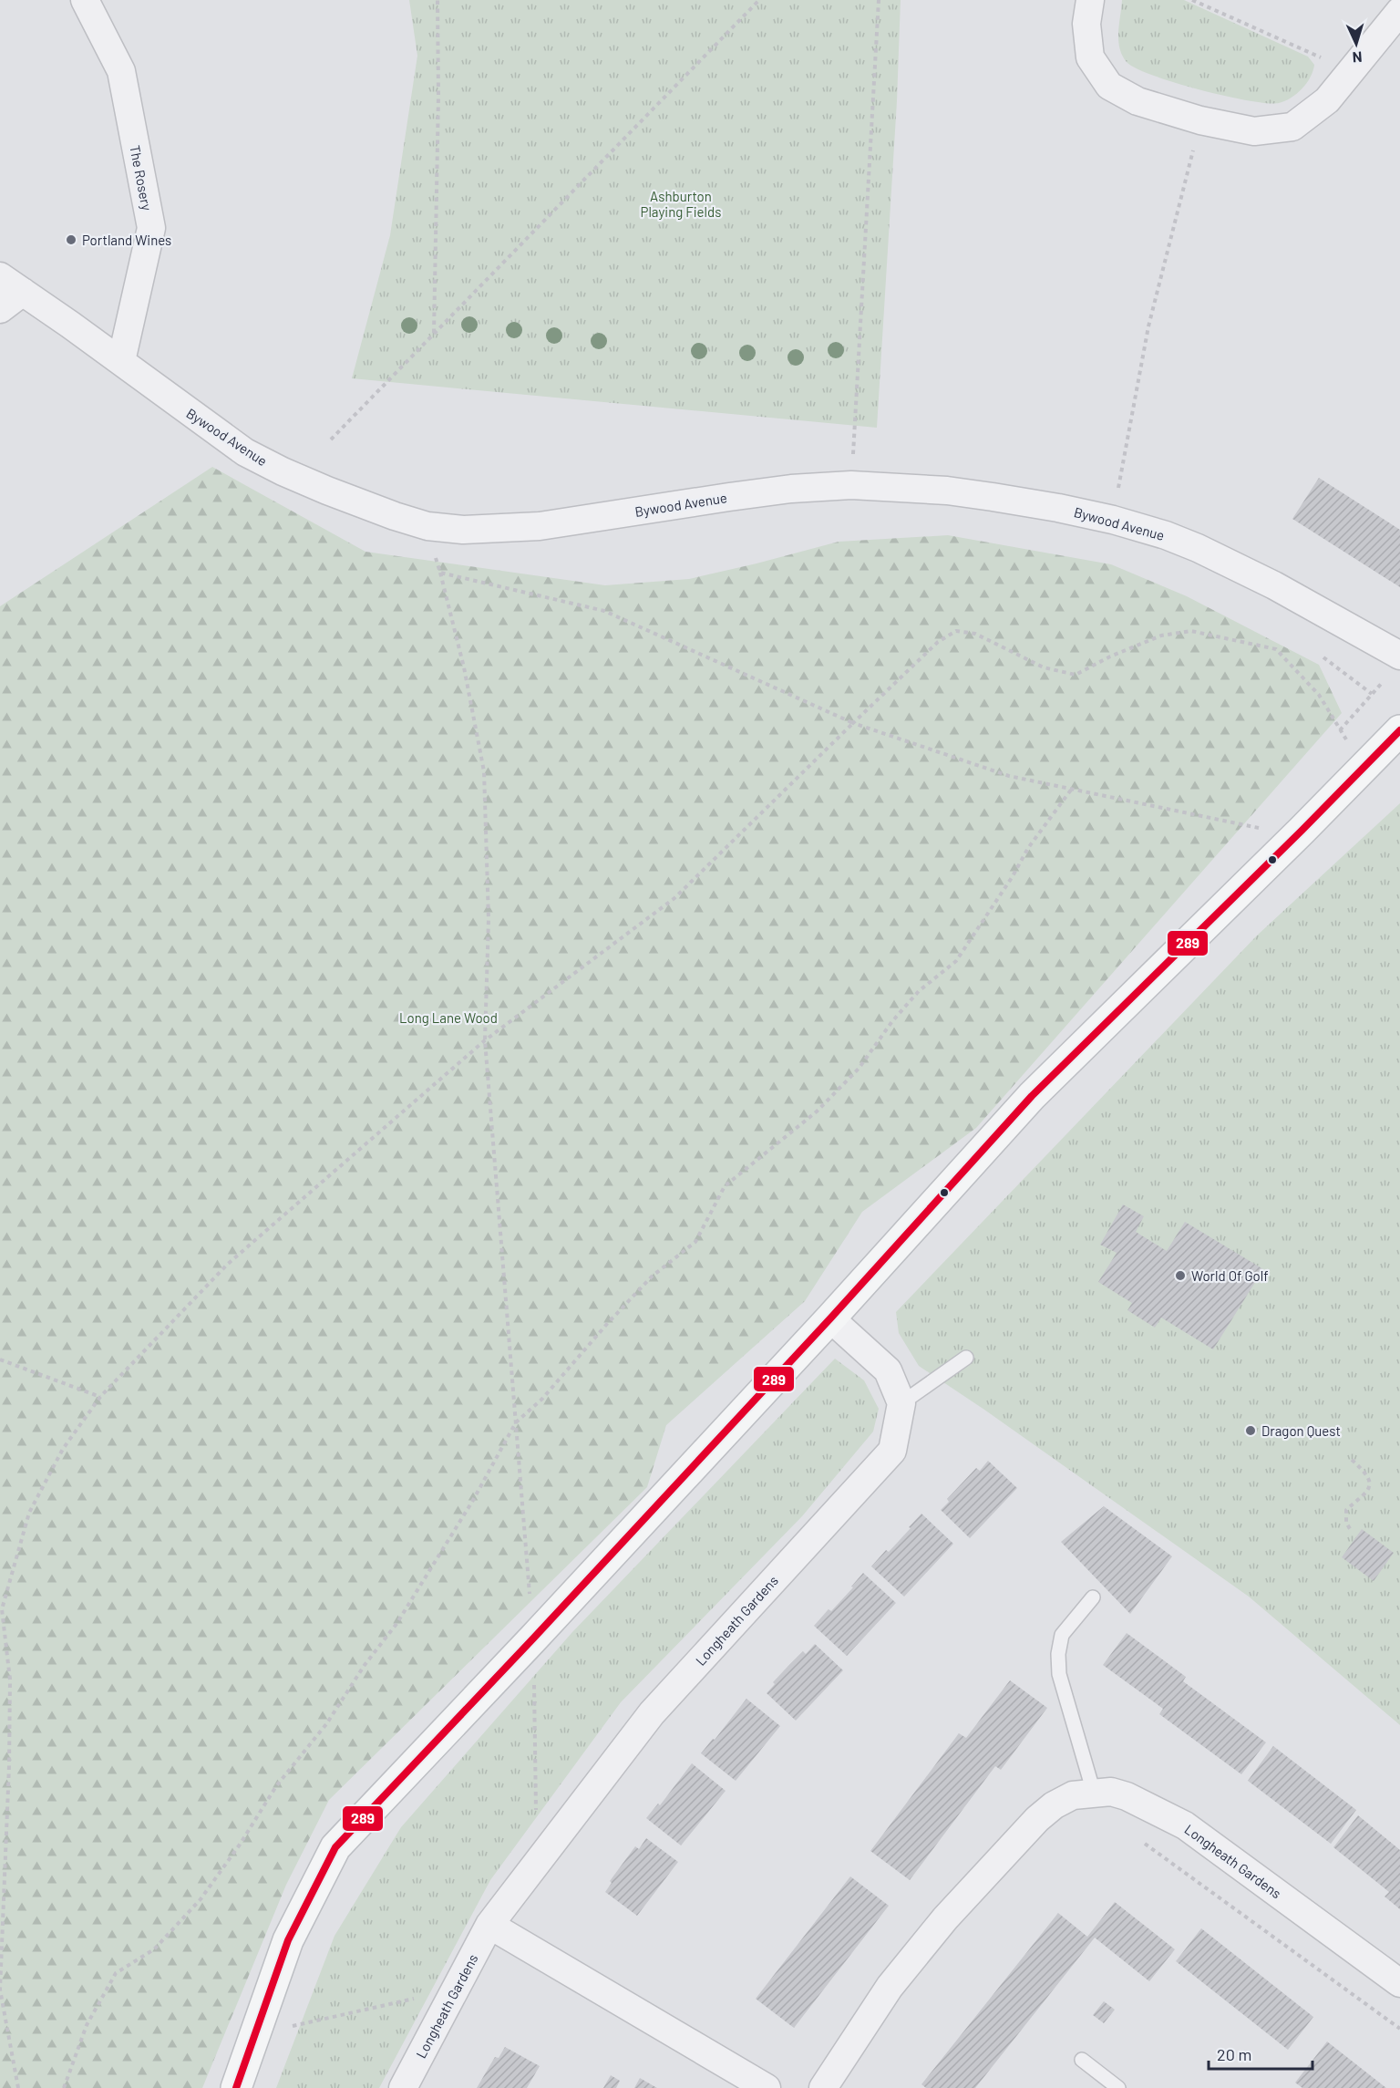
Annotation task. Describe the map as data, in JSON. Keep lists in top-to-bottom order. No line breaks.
{"streets":{"street":["The Rosery","Bywood Avenue","Longheath Gardens"]},"crossings":[["The Rosery","Bywood Avenue"]],"parks":["Ashburton Playing Fields","Long Lane Wood"],"places":["Portland Wines","World Of Golf","Dragon Quest"],"lines":["transit line 289"],"scale_bar":"20 m","north":"bottom"}
